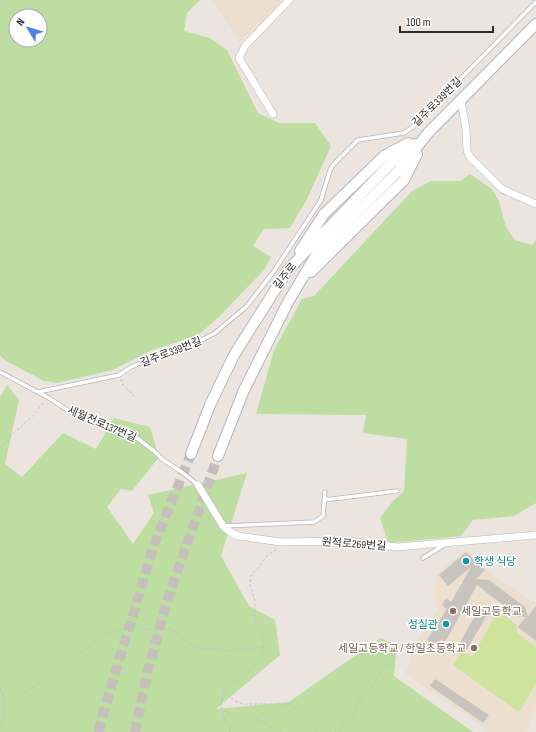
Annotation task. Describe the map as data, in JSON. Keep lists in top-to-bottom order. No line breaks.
{"streets":{"main road":["길주로"],"street":["원적로269번길"],"lane":["길주로339번길","세월천로137번길"]},"crossings":[["길주로339번길","세월천로137번길"],["세월천로137번길","원적로269번길"]],"places":["학생 식당","세일고등학교","성실관","세일고등학교 / 한일초등학교"],"scale_bar":"100 m","north":"top left"}
